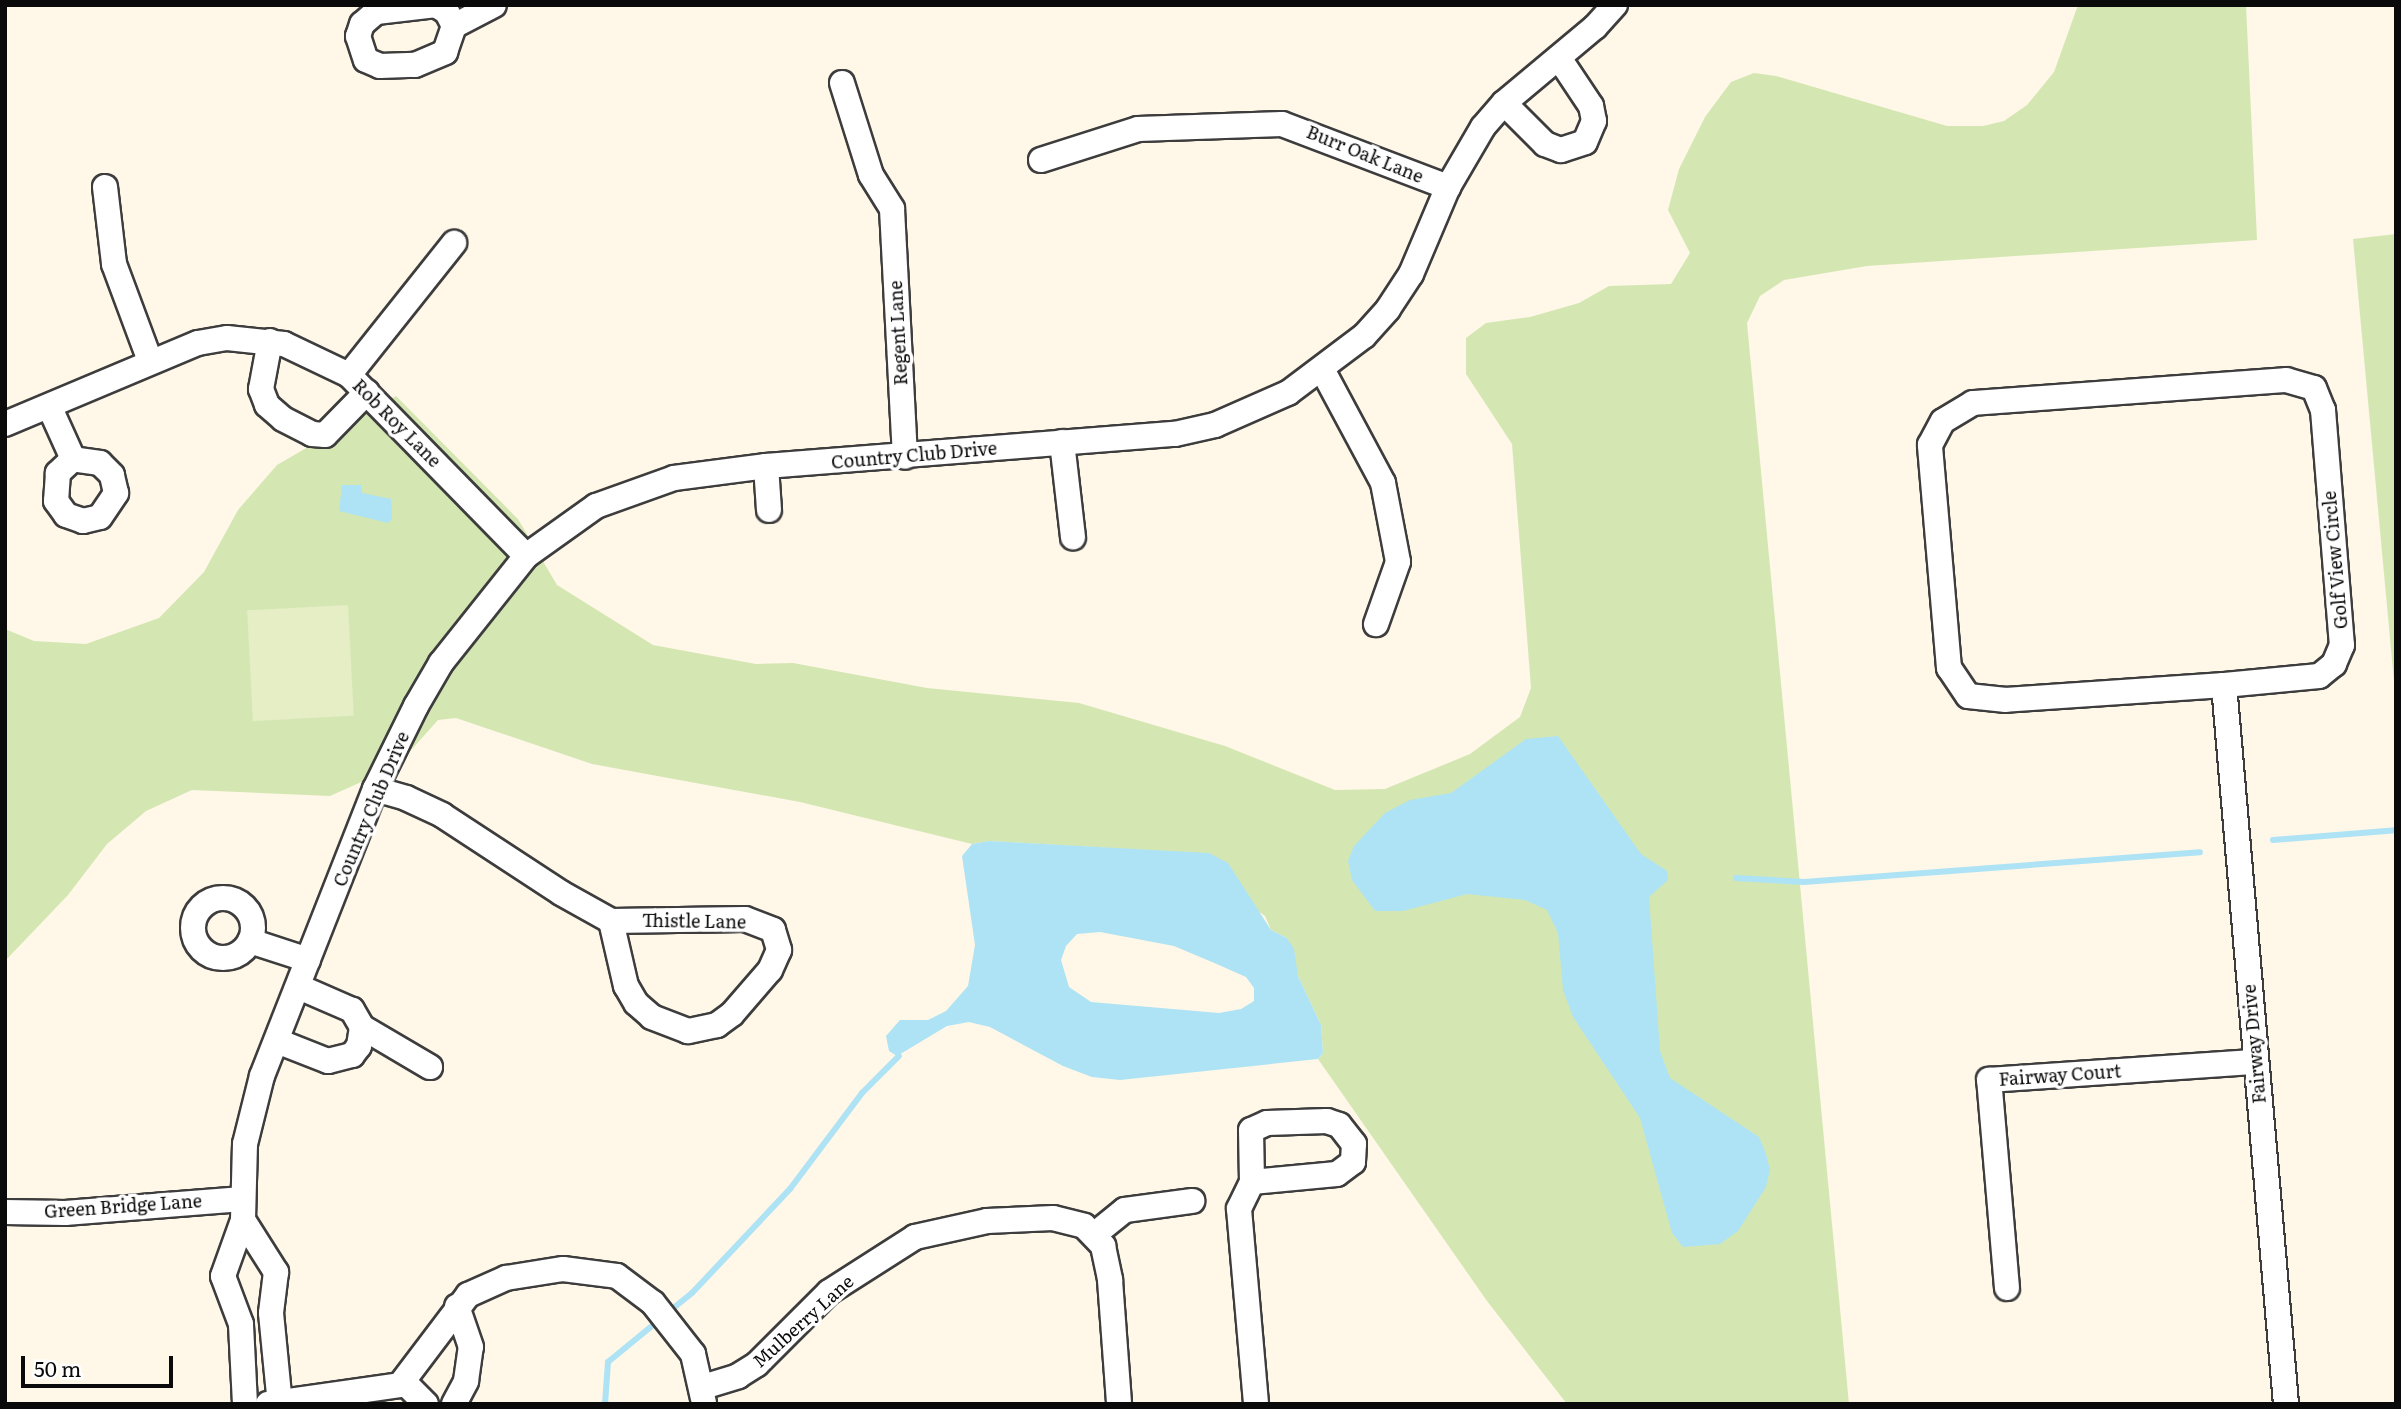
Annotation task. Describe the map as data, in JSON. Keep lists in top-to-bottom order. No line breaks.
{"streets":{"street":["Burr Oak Lane","Regent Lane","Rob Roy Lane","Country Club Drive","Golf View Circle","Thistle Lane","Fairway Drive","Fairway Court","Green Bridge Lane","Mulberry Lane"]},"crossings":[["Burr Oak Lane","Country Club Drive"],["Regent Lane","Country Club Drive"],["Rob Roy Lane","Country Club Drive"],["Country Club Drive","Thistle Lane"],["Country Club Drive","Green Bridge Lane"],["Golf View Circle","Fairway Drive"],["Fairway Drive","Fairway Court"]],"scale_bar":"50 m"}
